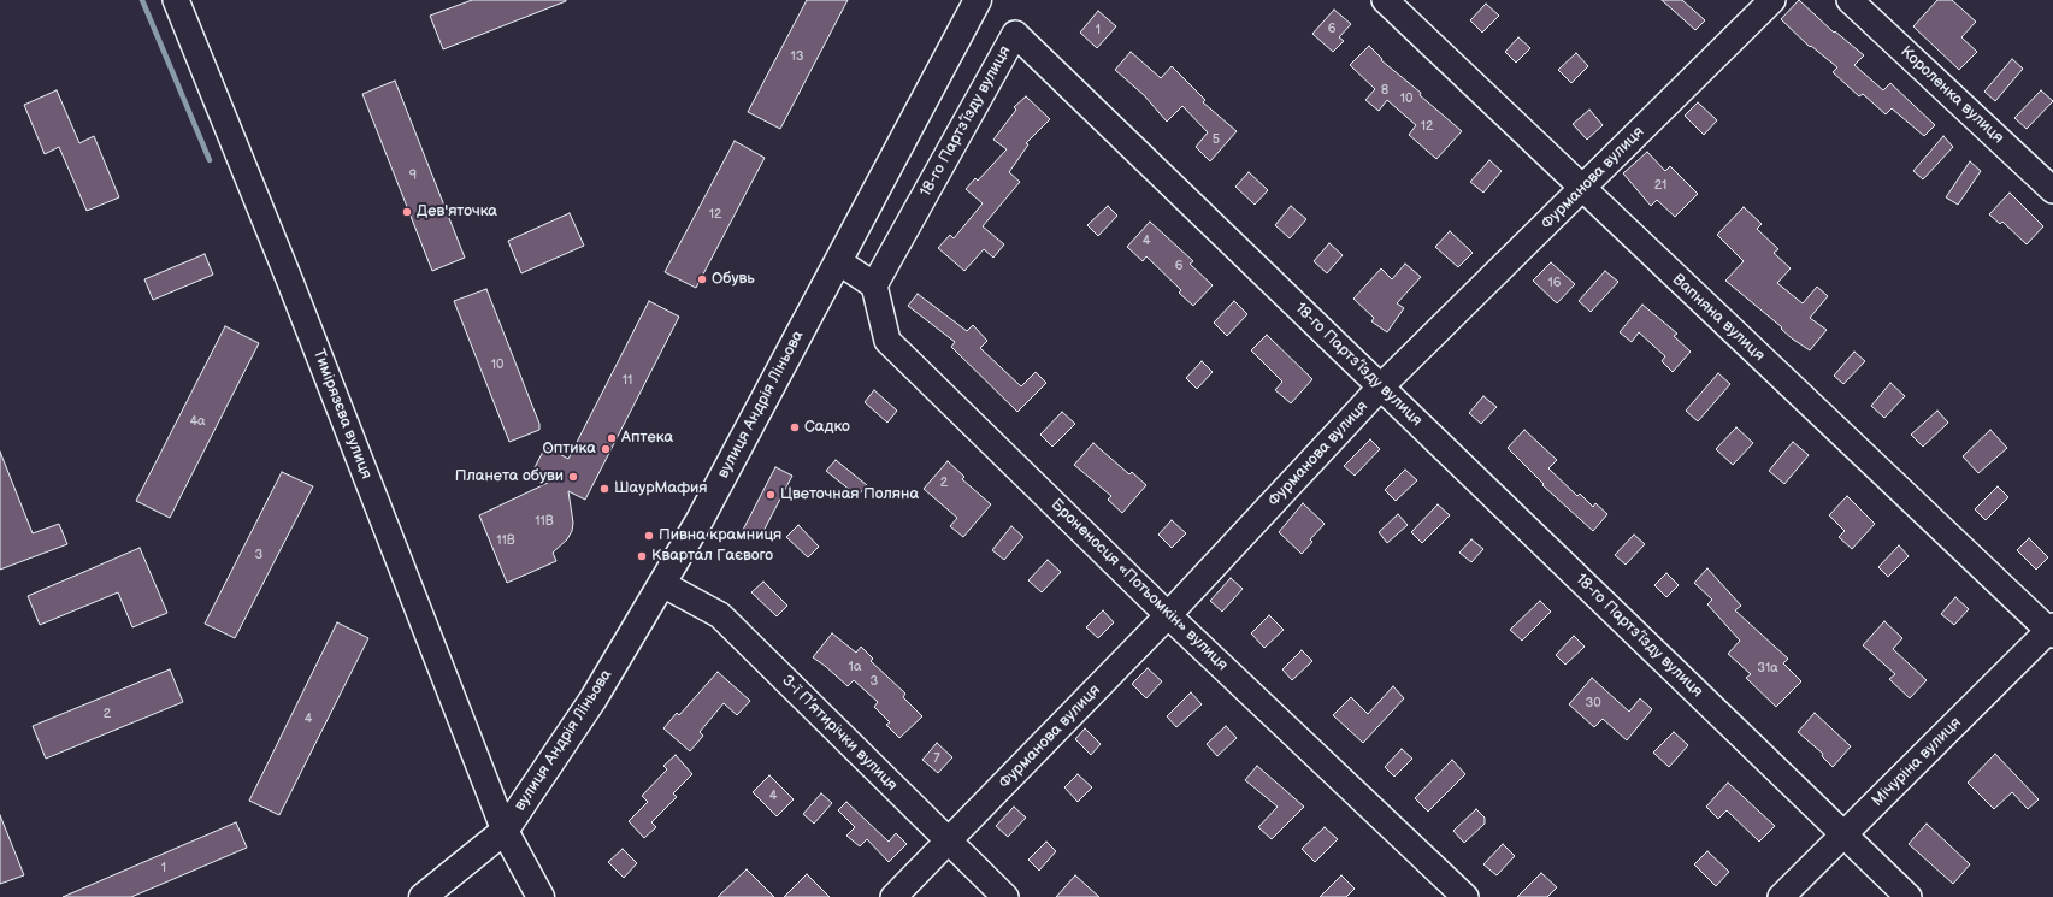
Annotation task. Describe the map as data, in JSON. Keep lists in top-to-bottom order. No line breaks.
{"streets":{"main road":["вулиця Андрія Ліньова"],"street":["Короленка вулиця","18-го Партз’їзду вулиця","Фурманова вулиця","Вапняна вулиця","Тимірязєва вулиця","Броненосця «Потьомкін» вулиця","3-ї П’ятирічки вулиця","Мічуріна вулиця"]},"crossings":[["18-го Партз’їзду вулиця","Фурманова вулиця"],["18-го Партз’їзду вулиця","Броненосця «Потьомкін» вулиця"],["18-го Партз’їзду вулиця","Мічуріна вулиця"],["Фурманова вулиця","Вапняна вулиця"],["Фурманова вулиця","Броненосця «Потьомкін» вулиця"],["Фурманова вулиця","3-ї П’ятирічки вулиця"],["Вапняна вулиця","Мічуріна вулиця"],["вулиця Андрія Ліньова","Тимірязєва вулиця"],["вулиця Андрія Ліньова","3-ї П’ятирічки вулиця"]],"places":["Дев'яточка","Обувь","Садко","Аптека","Оптика","Планета обуви","ШаурМафия","Цветочная Поляна","Пивна крамниця","Квартал Гаєвого"],"house_numbers":["6","1","13","8","10","12","5","9","21","12","4","6","16","10","11","4а","2","11В","11В","3","1а","31а","3","30","2","4","7","4","1"]}
